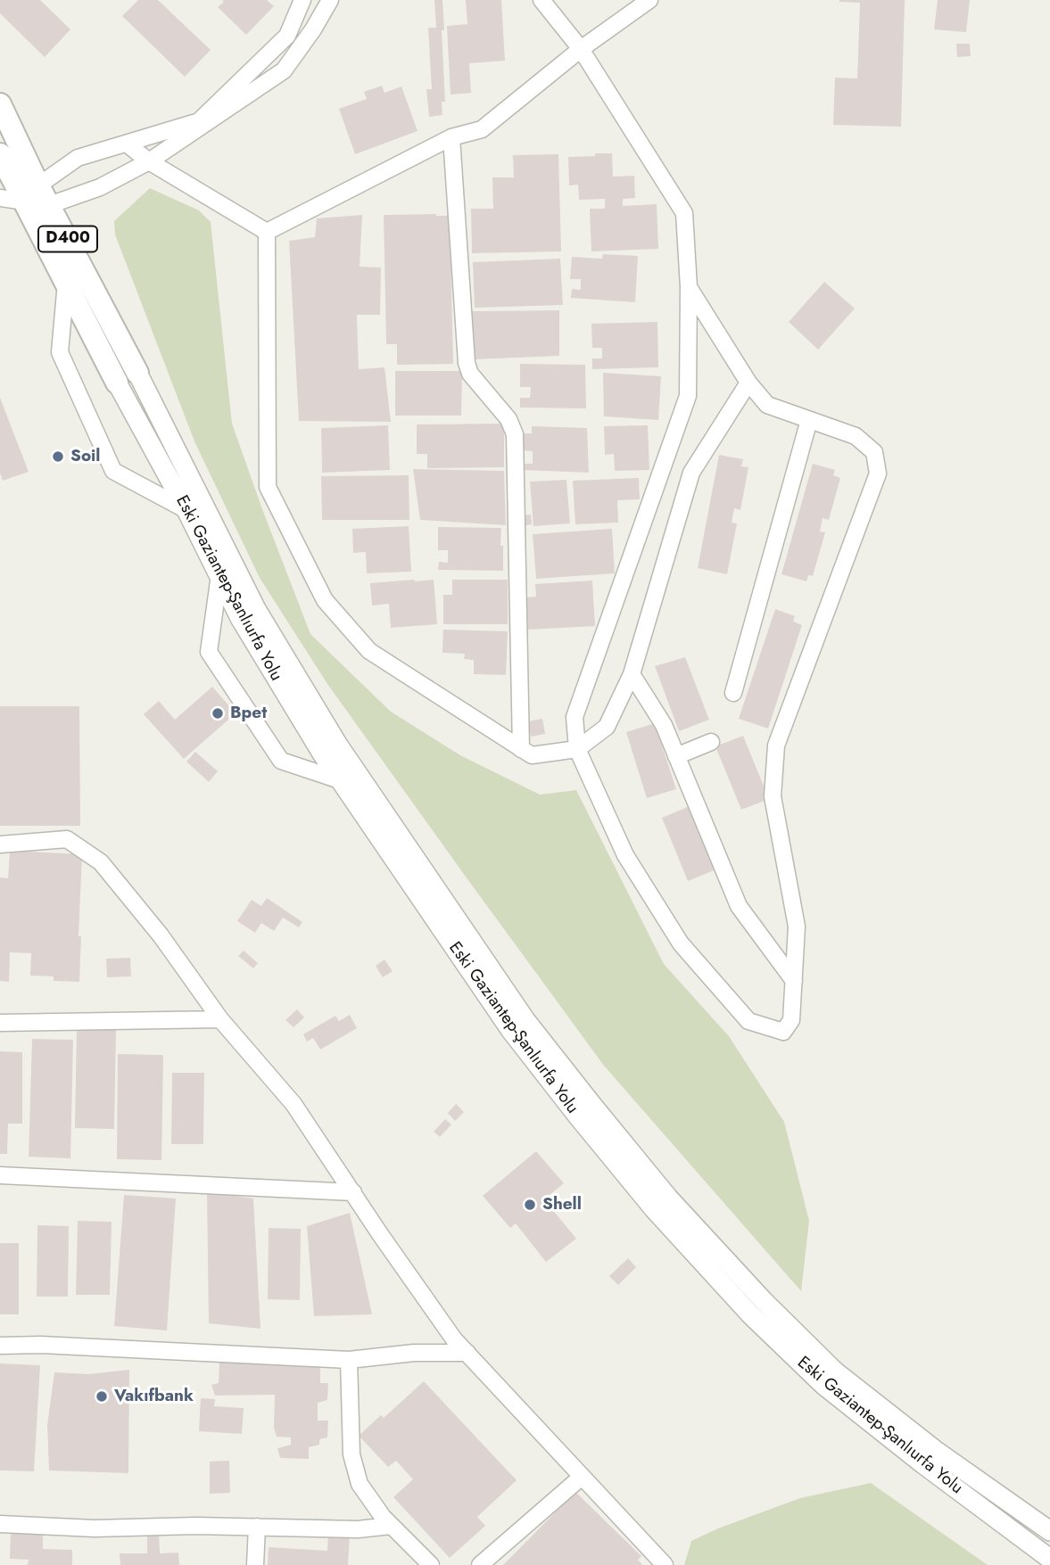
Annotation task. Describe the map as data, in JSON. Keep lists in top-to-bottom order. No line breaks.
{"streets":{"highway":["D400"],"main road":["Eski Gaziantep-Şanlıurfa Yolu"]},"crossings":[["D400","Eski Gaziantep-Şanlıurfa Yolu"]],"places":["Soil","Bpet","Shell","Vakıfbank"]}
